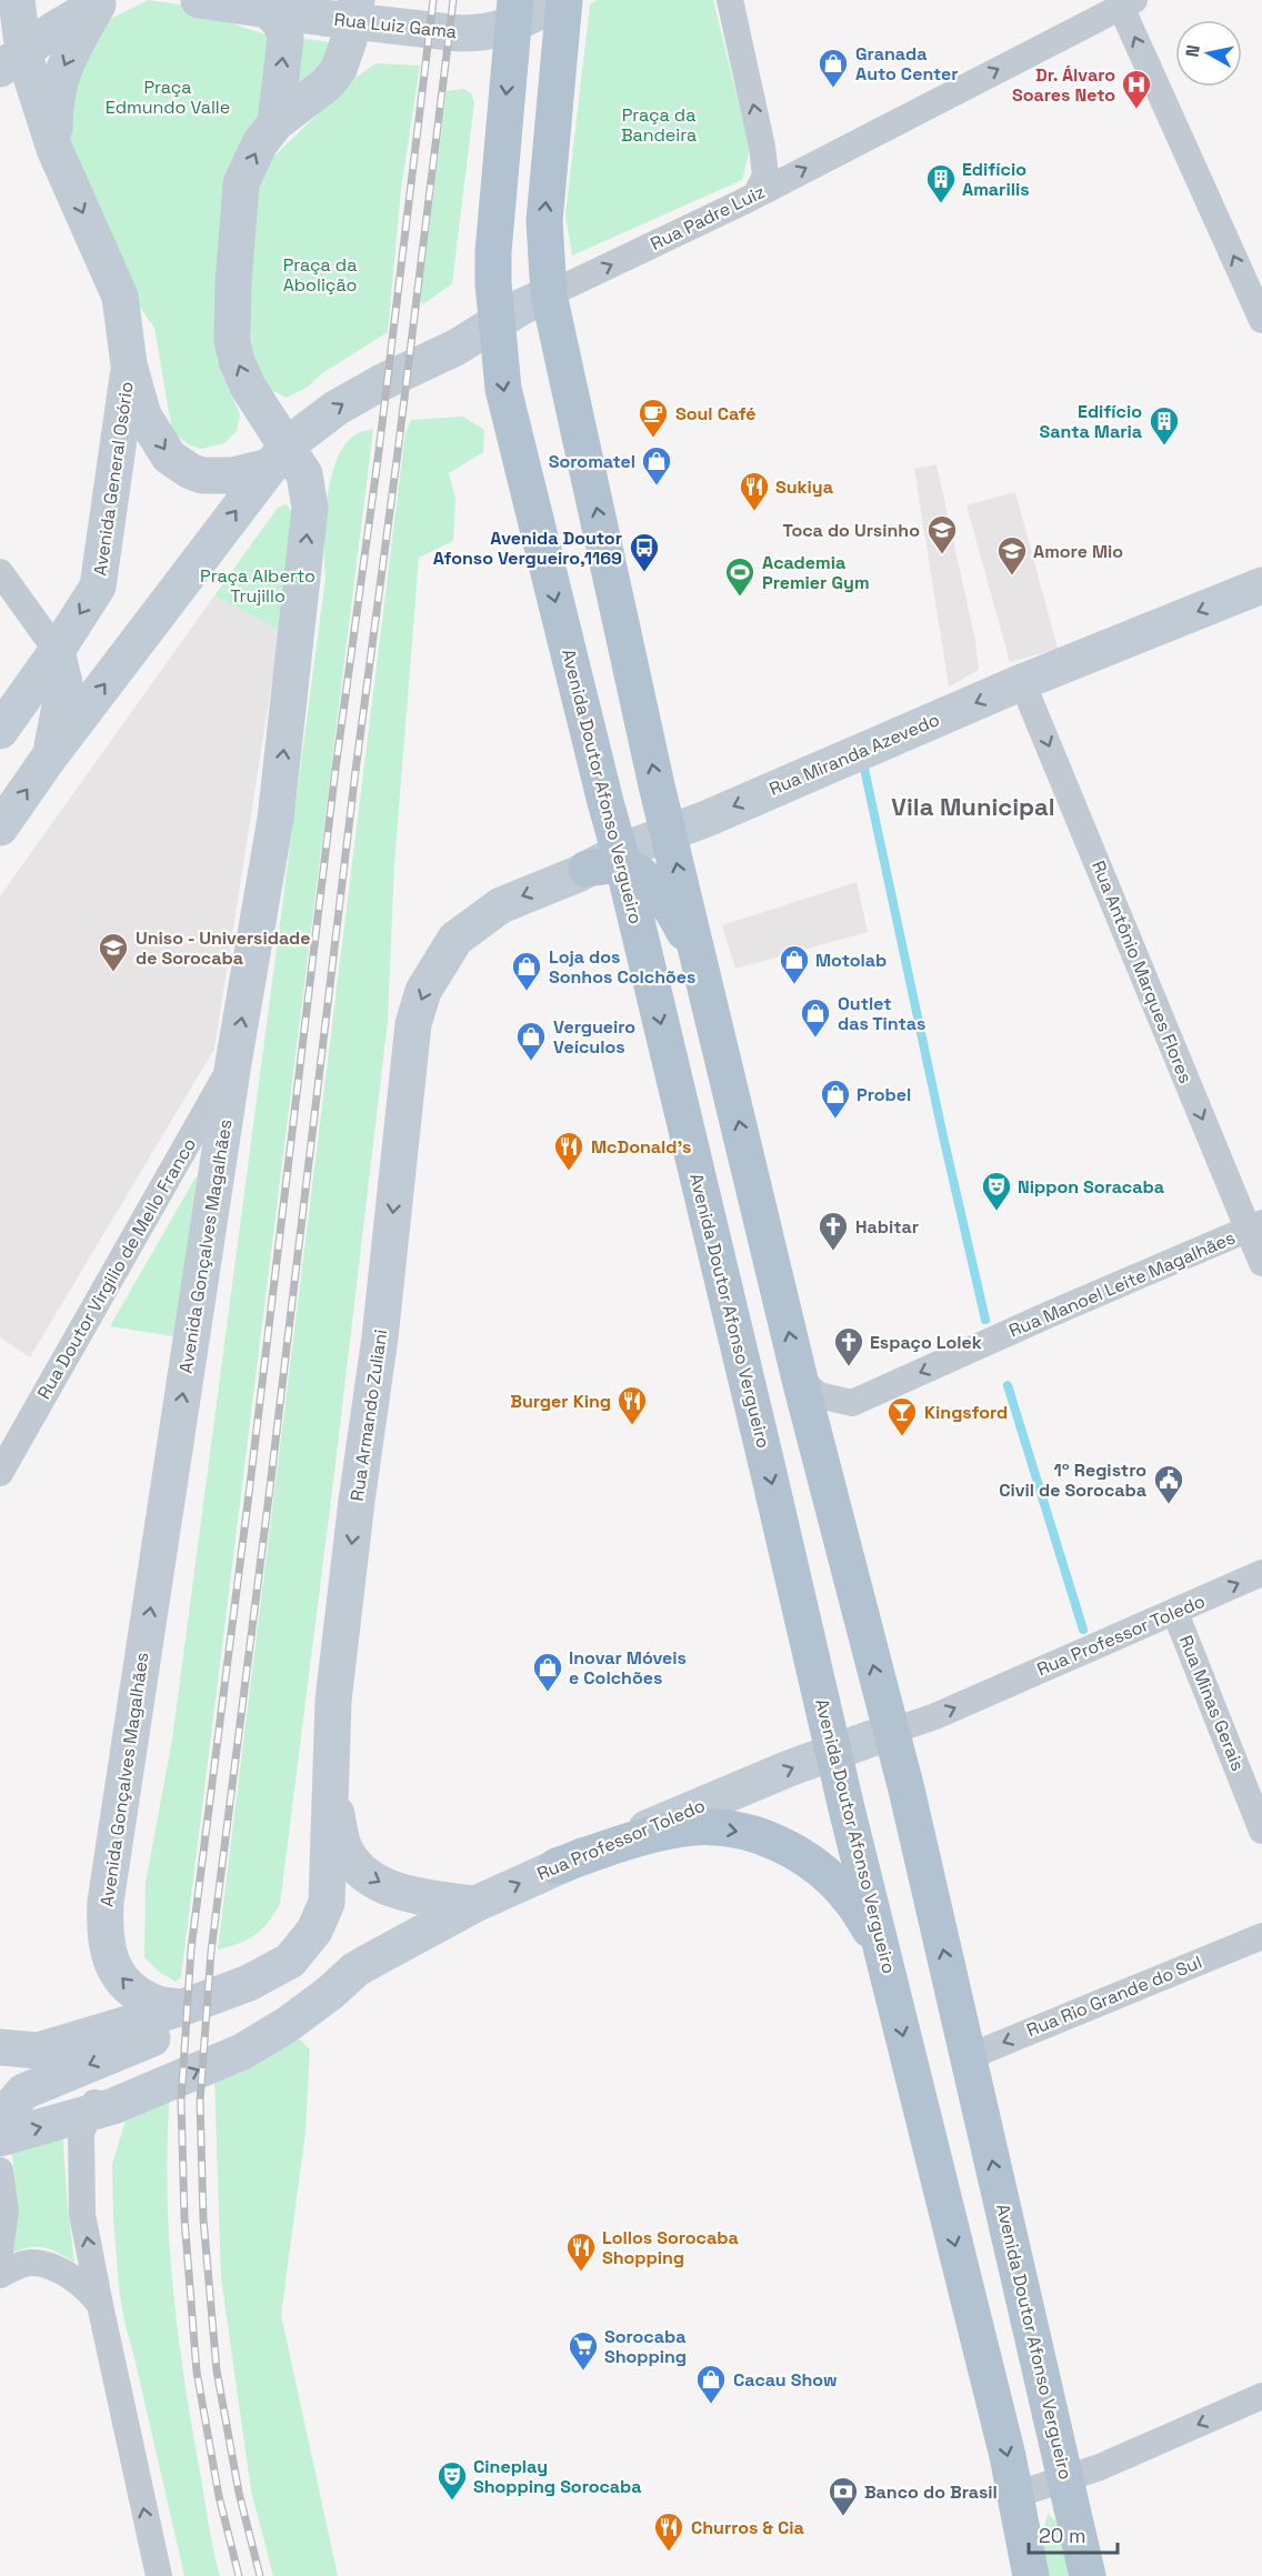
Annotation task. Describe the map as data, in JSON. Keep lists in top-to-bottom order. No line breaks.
{"streets":{"main road":["Avenida Doutor Afonso Vergueiro"],"street":["Rua Luiz Gama","Rua Padre Luiz","Avenida General Osório","Rua Miranda Azevedo","Rua Antônio Marques Flores","Avenida Gonçalves Magalhães","Rua Doutor Virgilio de Mello Franco","Rua Manoel Leite Magalhães","Rua Armando Zuliani","Rua Professor Toledo","Rua Minas Gerais","Rua Rio Grande do Sul"]},"crossings":[["Rua Luiz Gama","Avenida Doutor Afonso Vergueiro"],["Rua Padre Luiz","Avenida General Osório"],["Rua Padre Luiz","Avenida Doutor Afonso Vergueiro"],["Rua Padre Luiz","Avenida Gonçalves Magalhães"],["Avenida General Osório","Avenida Gonçalves Magalhães"],["Rua Miranda Azevedo","Avenida Doutor Afonso Vergueiro"],["Rua Miranda Azevedo","Rua Antônio Marques Flores"],["Avenida Doutor Afonso Vergueiro","Rua Manoel Leite Magalhães"],["Avenida Doutor Afonso Vergueiro","Rua Professor Toledo"],["Avenida Doutor Afonso Vergueiro","Rua Rio Grande do Sul"],["Rua Antônio Marques Flores","Rua Manoel Leite Magalhães"],["Avenida Gonçalves Magalhães","Rua Doutor Virgilio de Mello Franco"],["Avenida Gonçalves Magalhães","Rua Armando Zuliani"],["Rua Armando Zuliani","Rua Professor Toledo"],["Rua Professor Toledo","Rua Minas Gerais"]],"one_way":["Rua Padre Luiz","Rua Miranda Azevedo","Rua Antônio Marques Flores","Avenida Gonçalves Magalhães","Rua Manoel Leite Magalhães","Rua Armando Zuliani","Rua Rio Grande do Sul"],"districts":["Vila Municipal"],"parks":["Praça Edmundo Valle","Praça da Bandeira","Praça da Abolição","Praça Alberto Trujillo"],"places":{"shop":["Granada Auto Center","Soromatel","Motolab","Loja dos Sonhos Colchões","Outlet das Tintas","Vergueiro Veículos","Probel","Inovar Móveis e Colchões","Cacau Show"],"hospital":["Dr. Álvaro Soares Neto"],"building":["Edifício Amarilis","Edifício Santa Maria"],"cafe":["Soul Café"],"restaurant":["Sukiya","McDonald's","Burger King","Lollos Sorocaba Shopping","Churros & Cia"],"school or university":["Toca do Ursinho","Amore Mio","Uniso - Universidade de Sorocaba"],"bus stop":["Avenida Doutor Afonso Vergueiro,1169"],"sports":["Academia Premier Gym"],"theatre":["Nippon Soracaba","Cineplay Shopping Sorocaba"],"church":["Habitar","Espaço Lolek"],"bar":["Kingsford"],"public building":["1º Registro Civil de Sorocaba"],"supermarket":["Sorocaba Shopping"],"bank":["Banco do Brasil"]},"scale_bar":"20 m","north":"left"}
